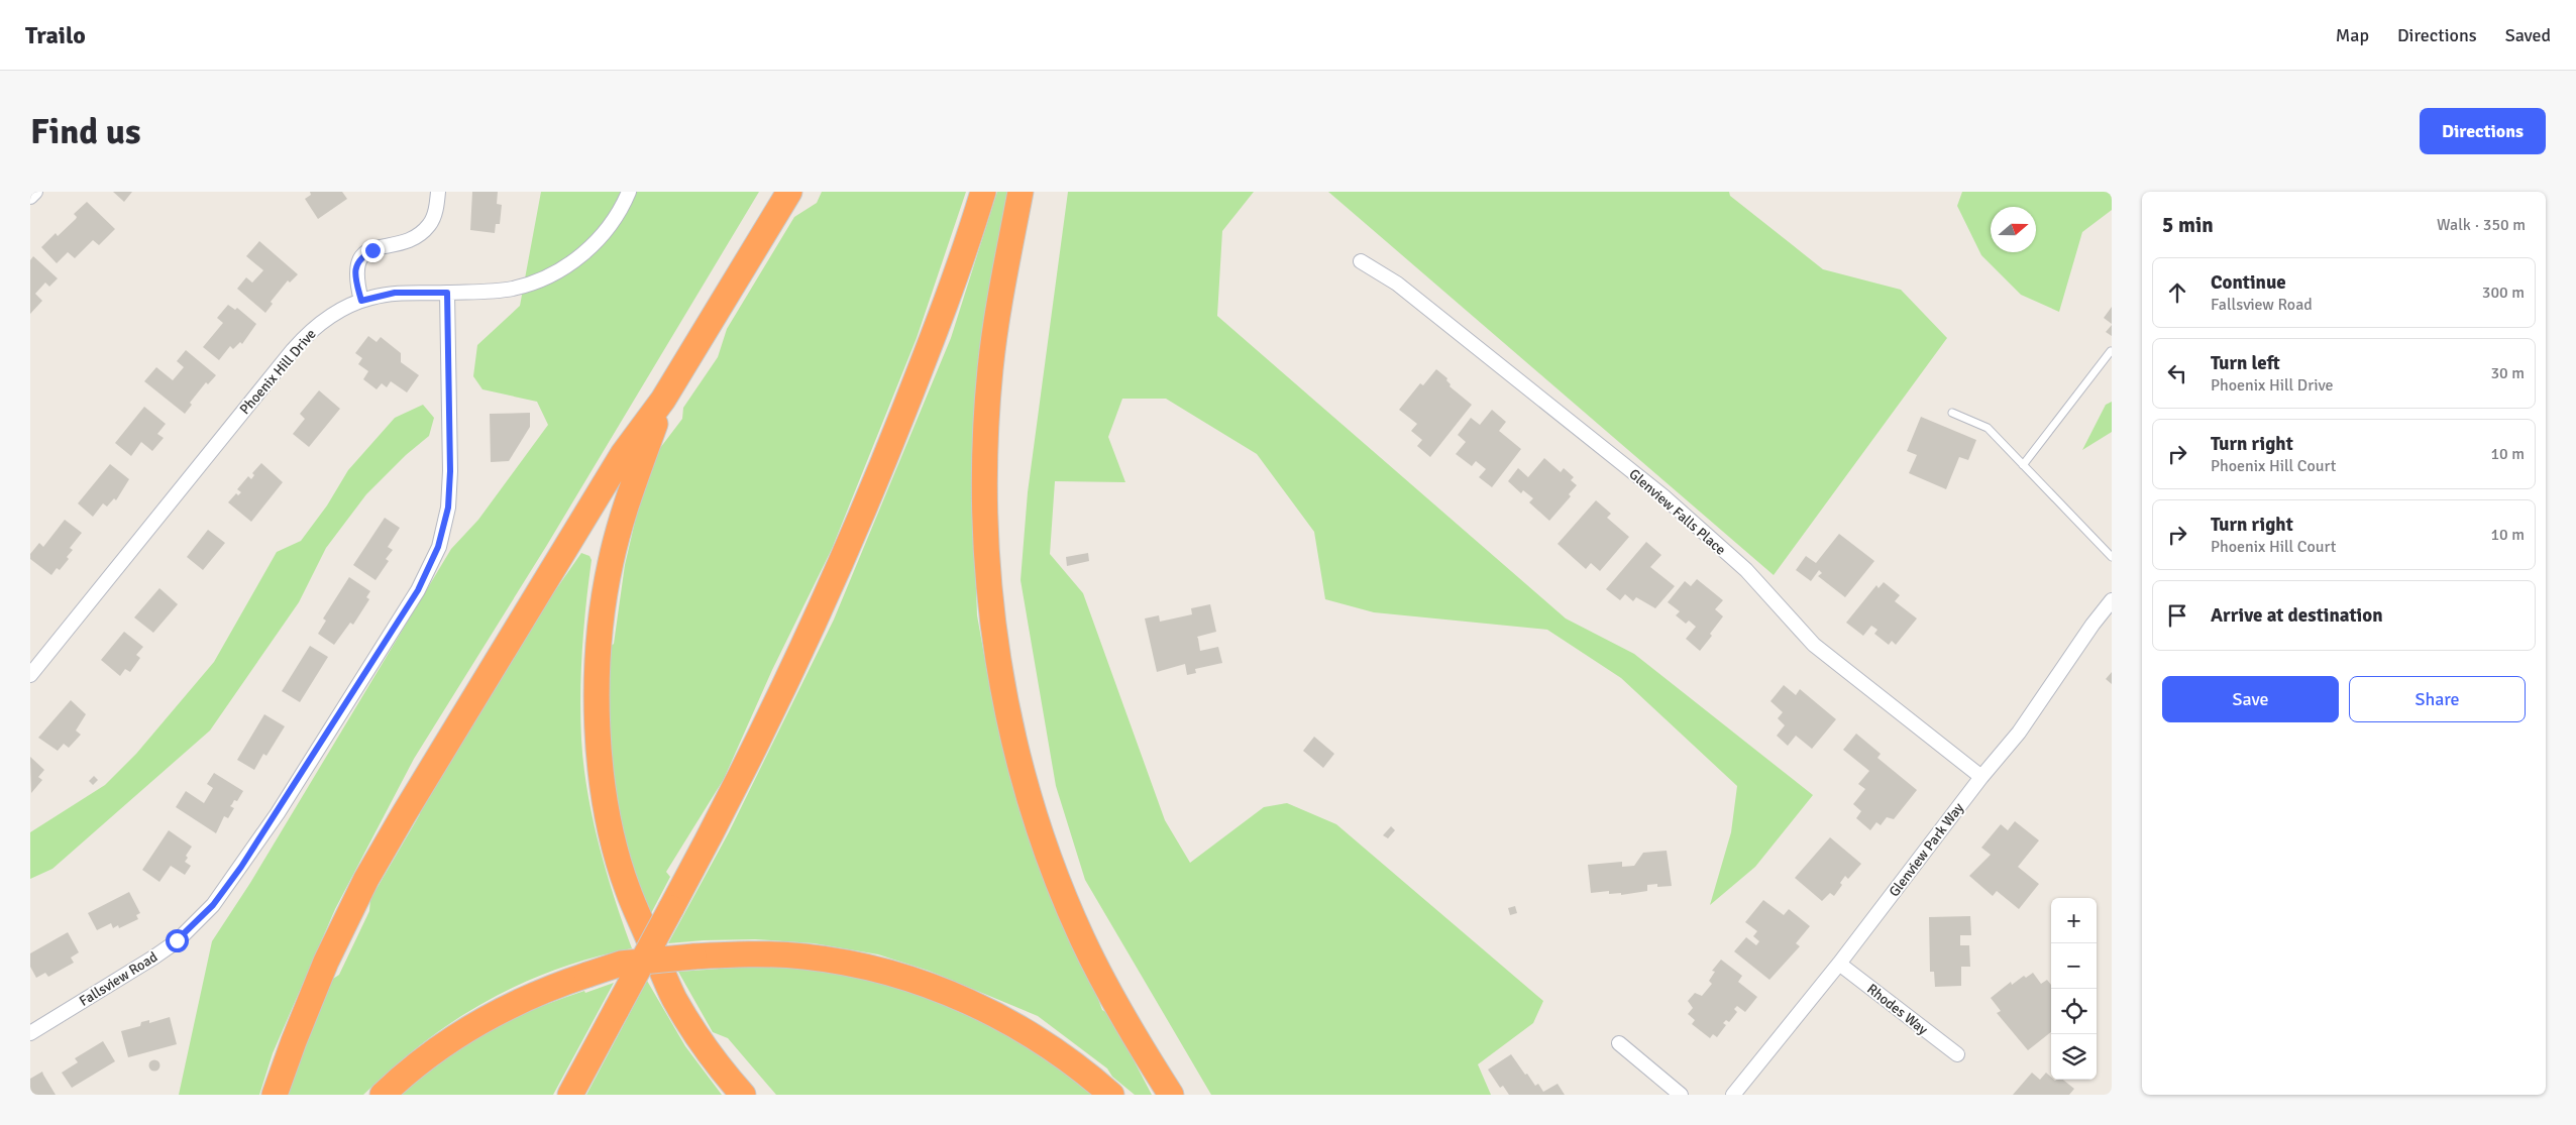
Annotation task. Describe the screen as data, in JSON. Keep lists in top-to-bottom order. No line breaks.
{"streets":{"street":["Phoenix Hill Drive","Glenview Falls Place","Glenview Park Way","Fallsview Road","Rhodes Way"]},"crossings":[["Phoenix Hill Drive","Fallsview Road"],["Glenview Falls Place","Glenview Park Way"],["Glenview Park Way","Rhodes Way"]],"north":"right","page":{"header":"Trailo","nav":["Map","Directions","Saved"],"buttons":["Directions",["Save","Share"]],"title":"Find us","heading":["5 min","Walk · 350 m"],"list":[["Continue","Fallsview Road","300 m"],["Turn left","Phoenix Hill Drive","30 m"],["Turn right","Phoenix Hill Court","10 m"],["Turn right","Phoenix Hill Court","10 m"],"Arrive at destination"],"map_buttons":["+","−"]}}
